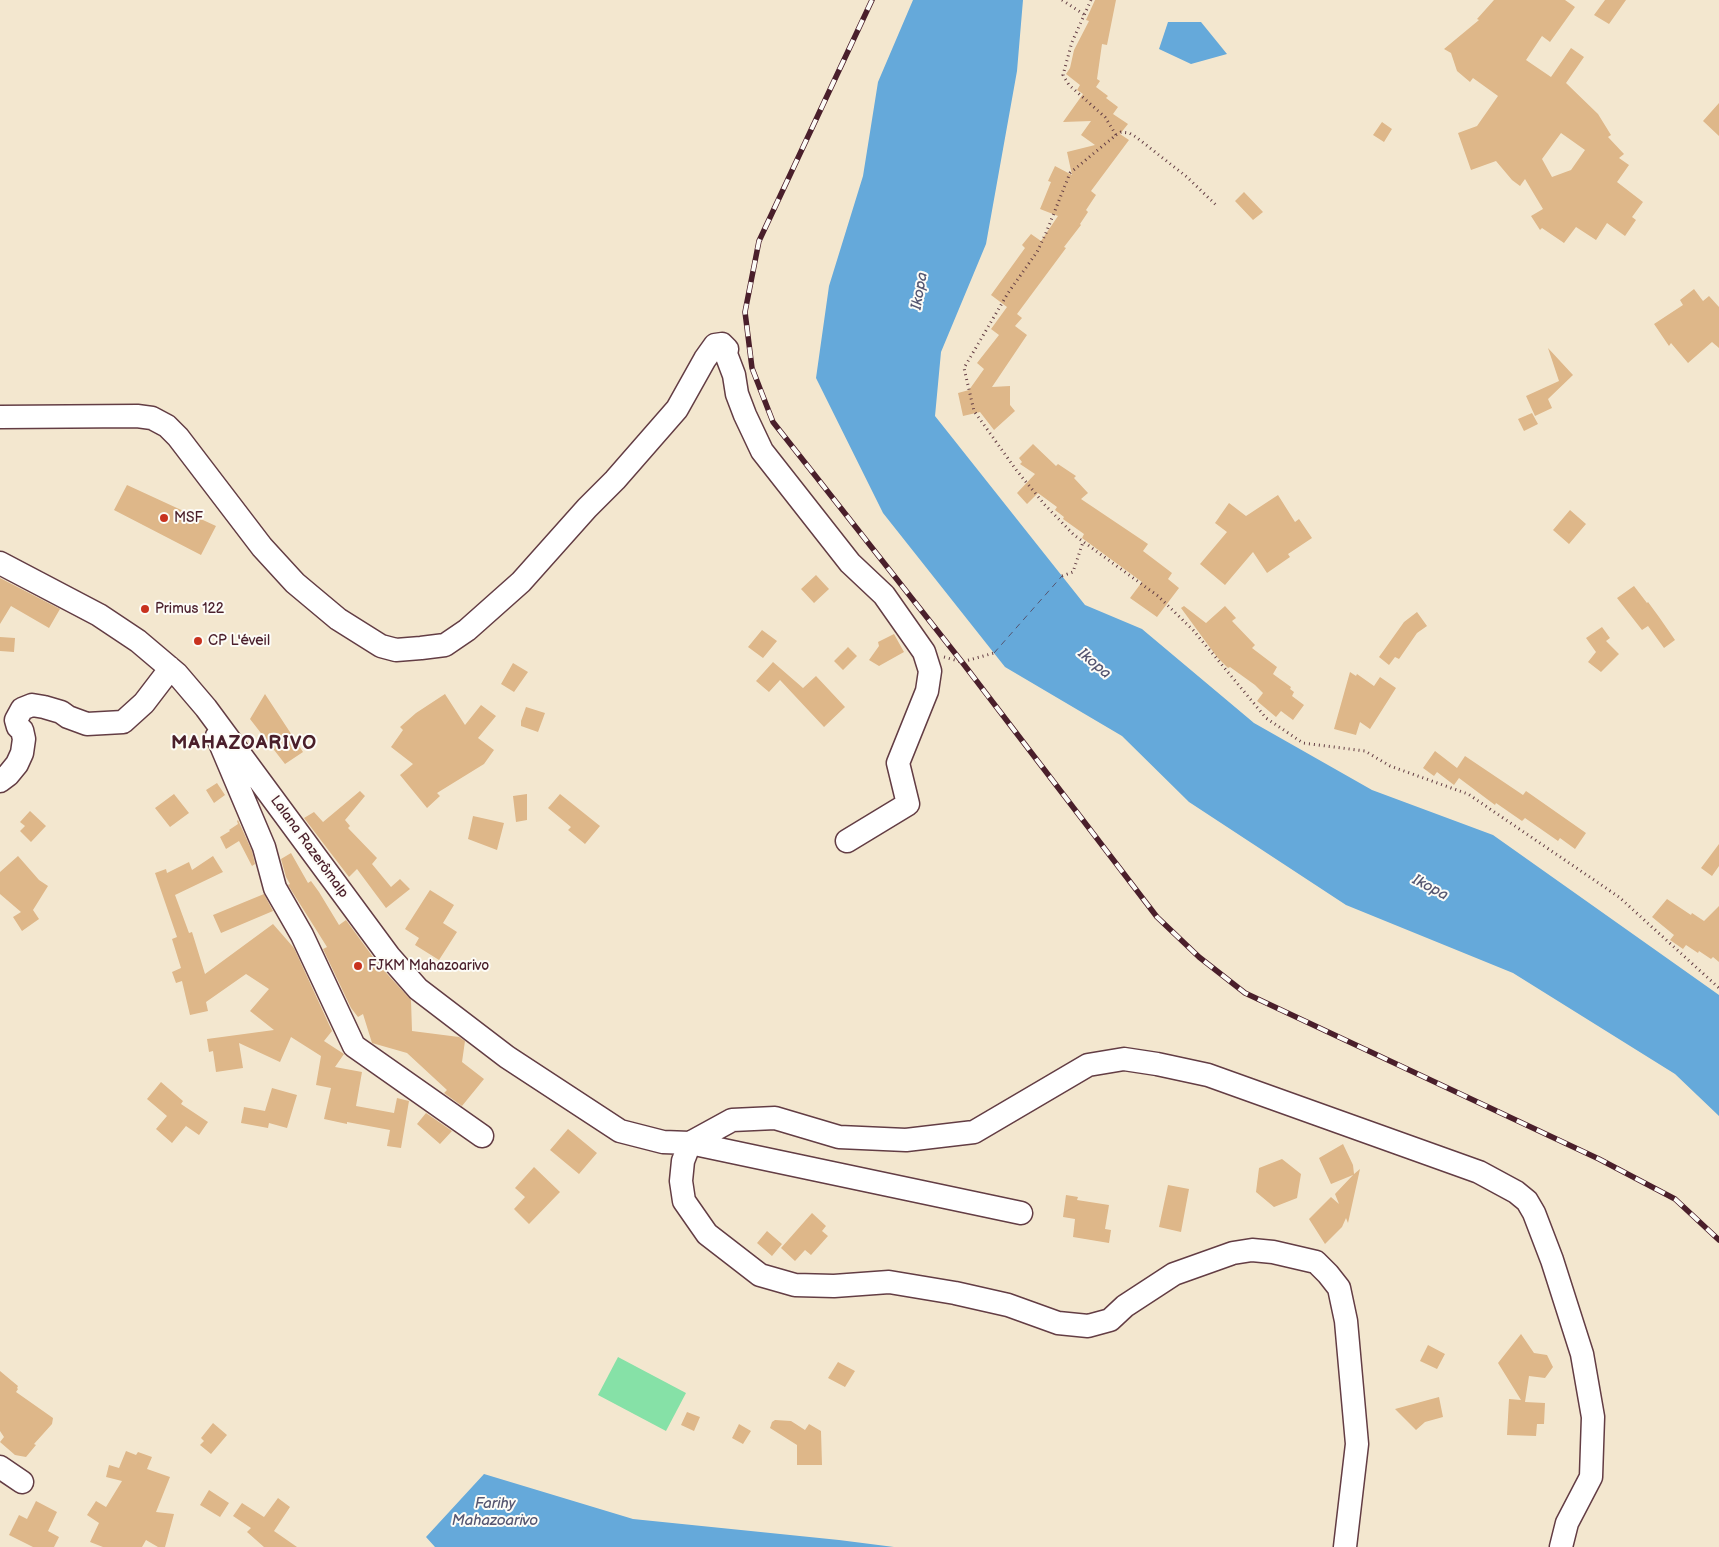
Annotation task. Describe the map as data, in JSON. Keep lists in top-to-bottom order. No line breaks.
{"streets":{"street":["Lalana Razerômalp"]},"districts":["MAHAZOARIVO"],"water":["Ikopa","Farihy Mahazoarivo"],"places":["MSF","Primus 122","CP L'éveil","FJKM Mahazoarivo"]}
